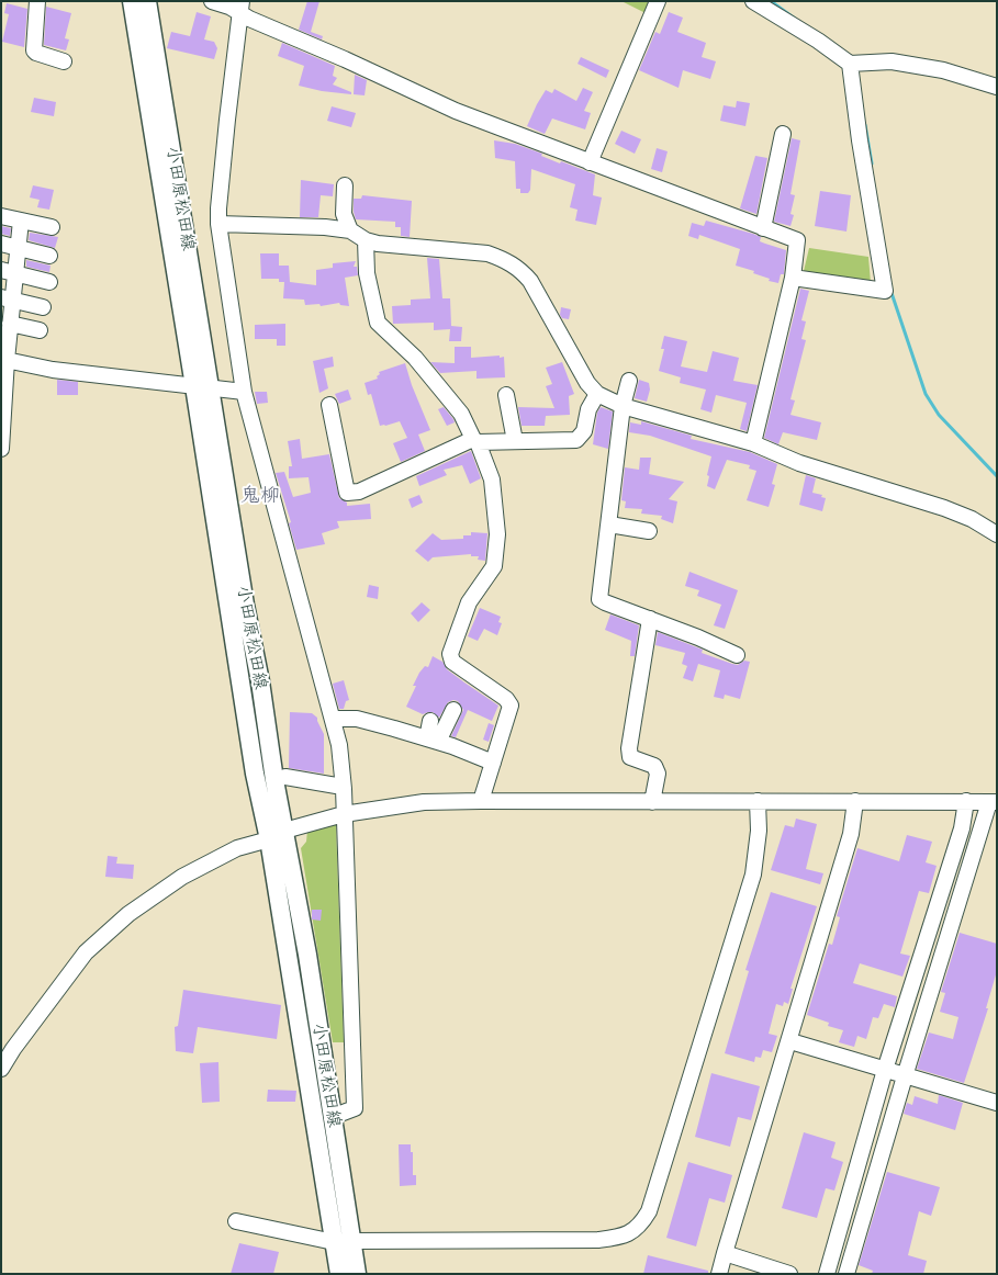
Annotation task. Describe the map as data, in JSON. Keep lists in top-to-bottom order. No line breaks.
{"streets":{"main road":["小田原松田線"]},"districts":["鬼柳"]}
